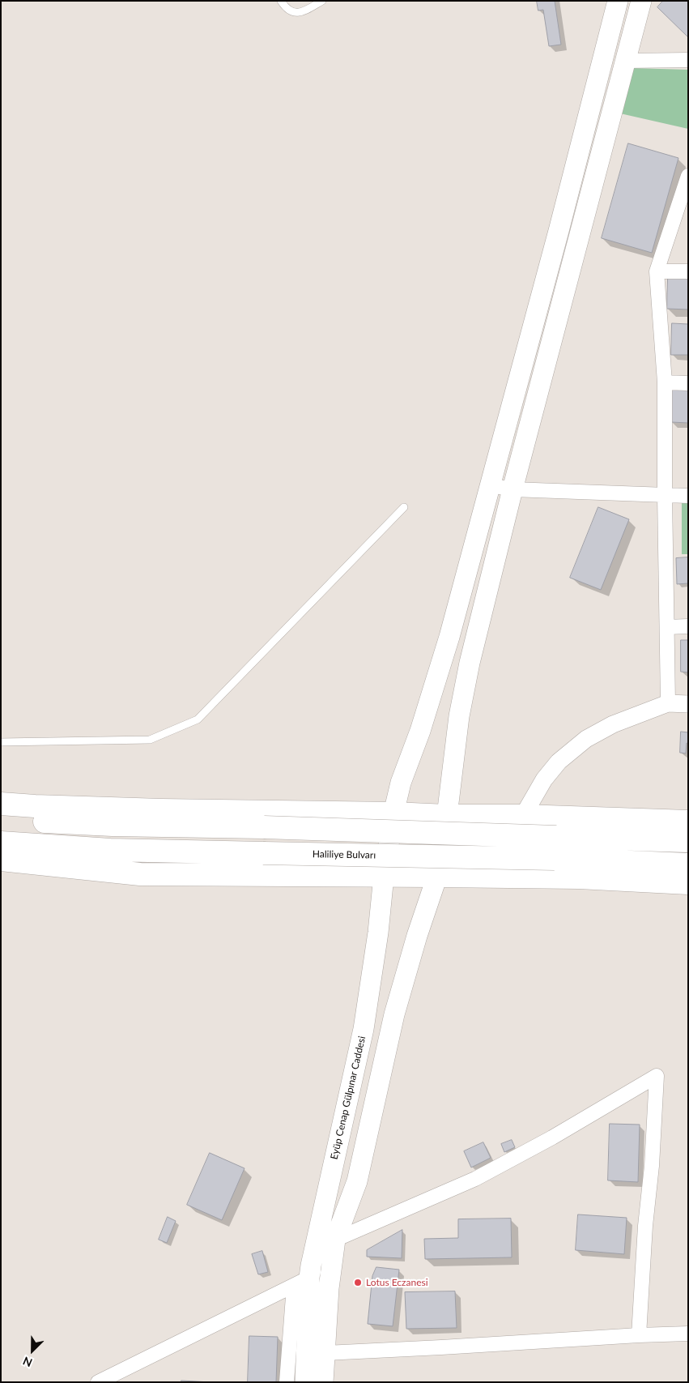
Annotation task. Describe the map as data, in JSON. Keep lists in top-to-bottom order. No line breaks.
{"streets":{"highway":["Haliliye Bulvarı"],"main road":["Eyüp Cenap Gülpınar Caddesi"]},"places":["Lotus Eczanesi"],"north":"bottom left"}
